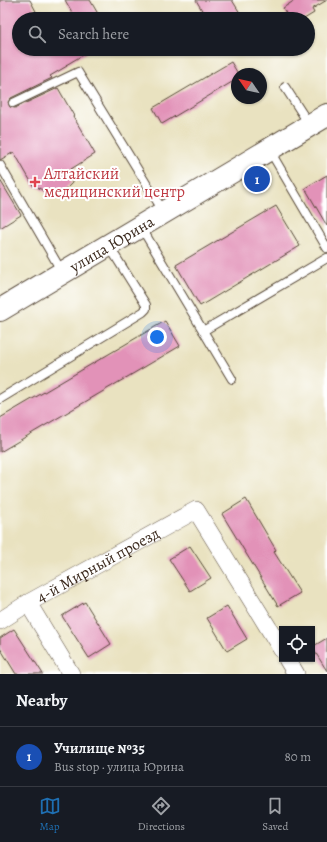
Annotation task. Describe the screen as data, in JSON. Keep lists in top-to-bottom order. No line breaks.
{"streets":{"main road":["улица Юрина"],"street":["4-й Мирный проезд"]},"places":{"health":["Алтайский медицинский центр"]},"north":"top left","page":{"search":"Search here","pins":"1","heading":"Nearby","list":[{"mark":"1","name":"Училище №35","note":"Bus stop · улица Юрина","value":"80 m"}],"nav":["Map","Directions","Saved"]}}
